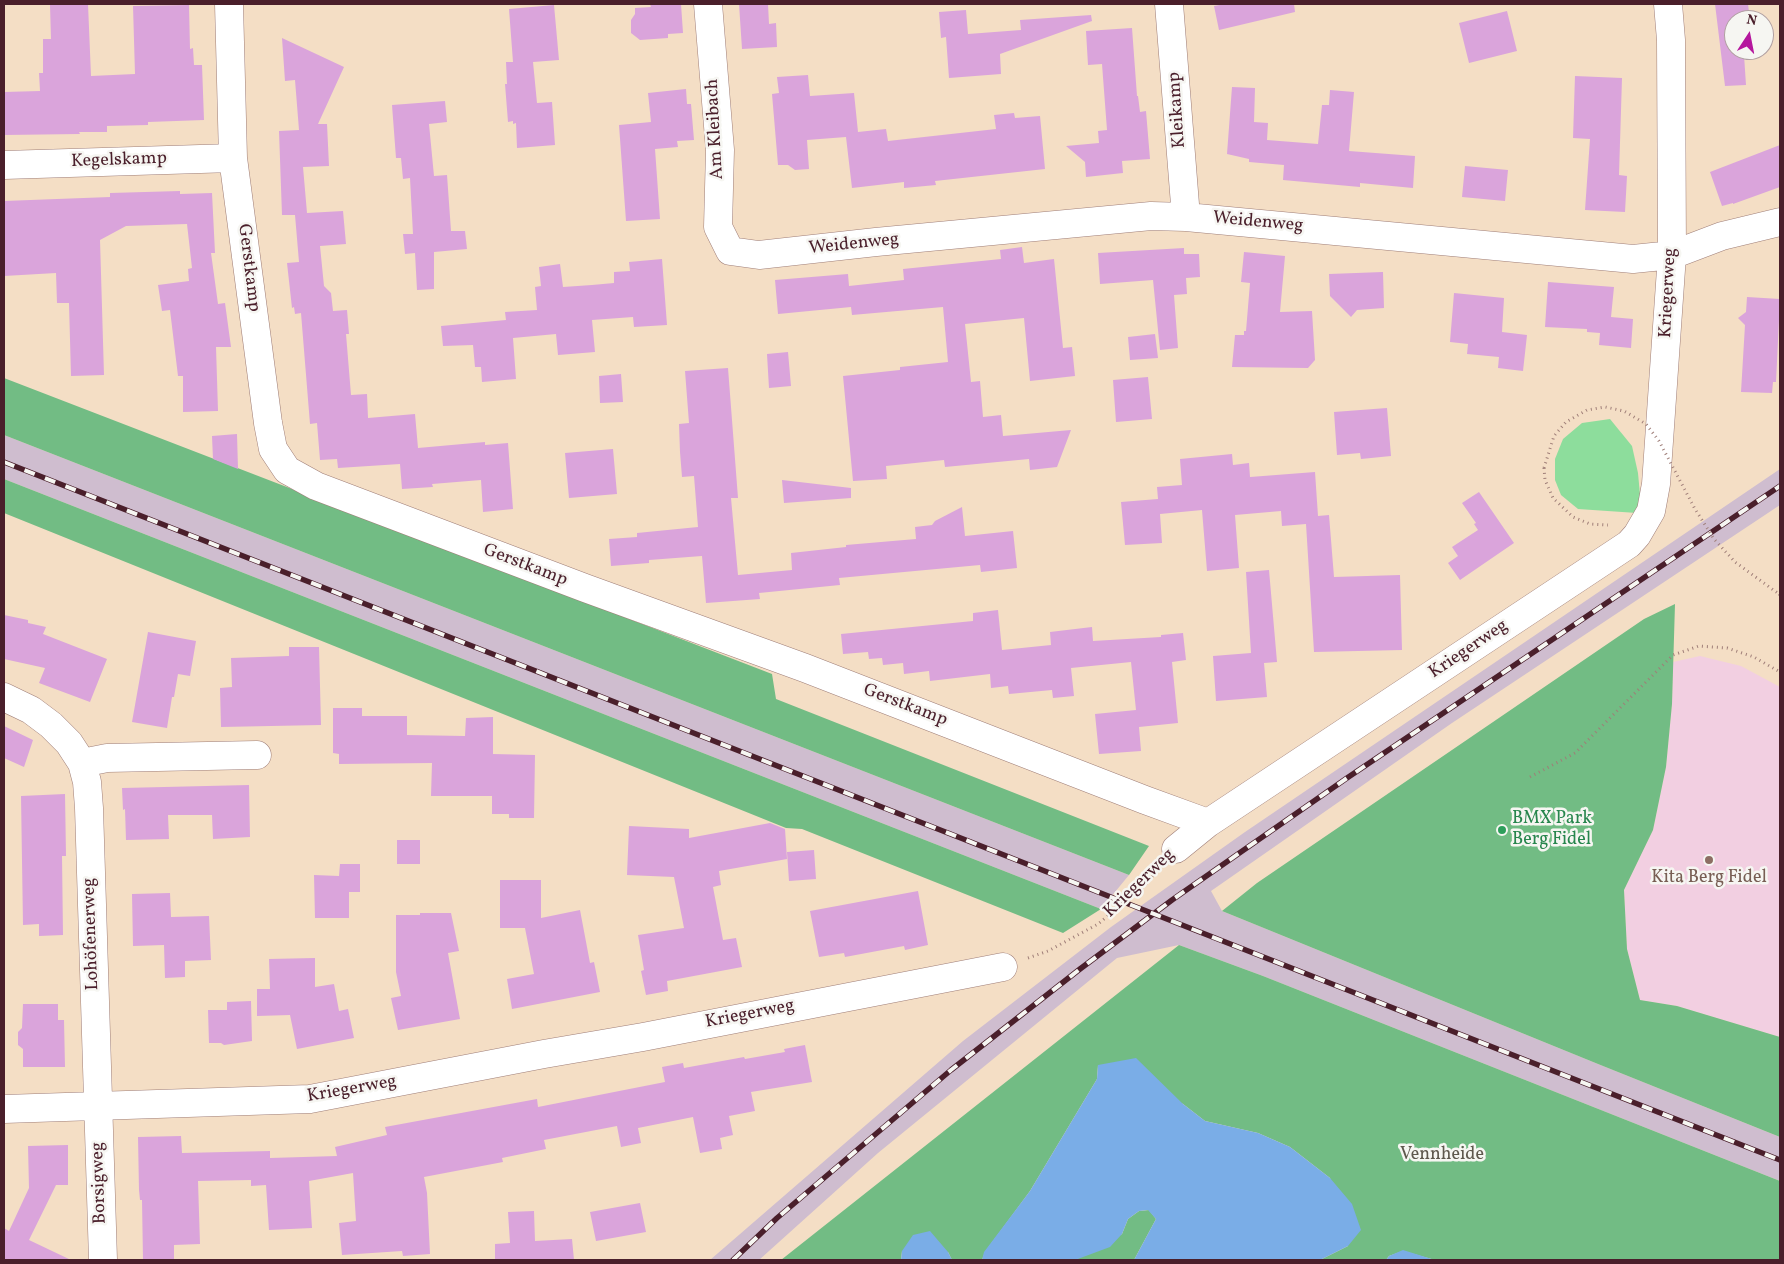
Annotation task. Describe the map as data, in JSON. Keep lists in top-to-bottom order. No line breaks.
{"streets":{"street":["Kleikamp","Am Kleibach","Kegelskamp","Weidenweg","Gerstkamp","Kriegerweg","Lohöfenerweg","Borsigweg"]},"crossings":[["Kleikamp","Weidenweg"],["Am Kleibach","Weidenweg"],["Kegelskamp","Gerstkamp"],["Weidenweg","Kriegerweg"],["Gerstkamp","Kriegerweg"],["Kriegerweg","Lohöfenerweg"],["Kriegerweg","Borsigweg"],["Lohöfenerweg","Borsigweg"]],"parks":["Vennheide"],"places":["BMX Park Berg Fidel","Kita Berg Fidel"],"north":"top"}
